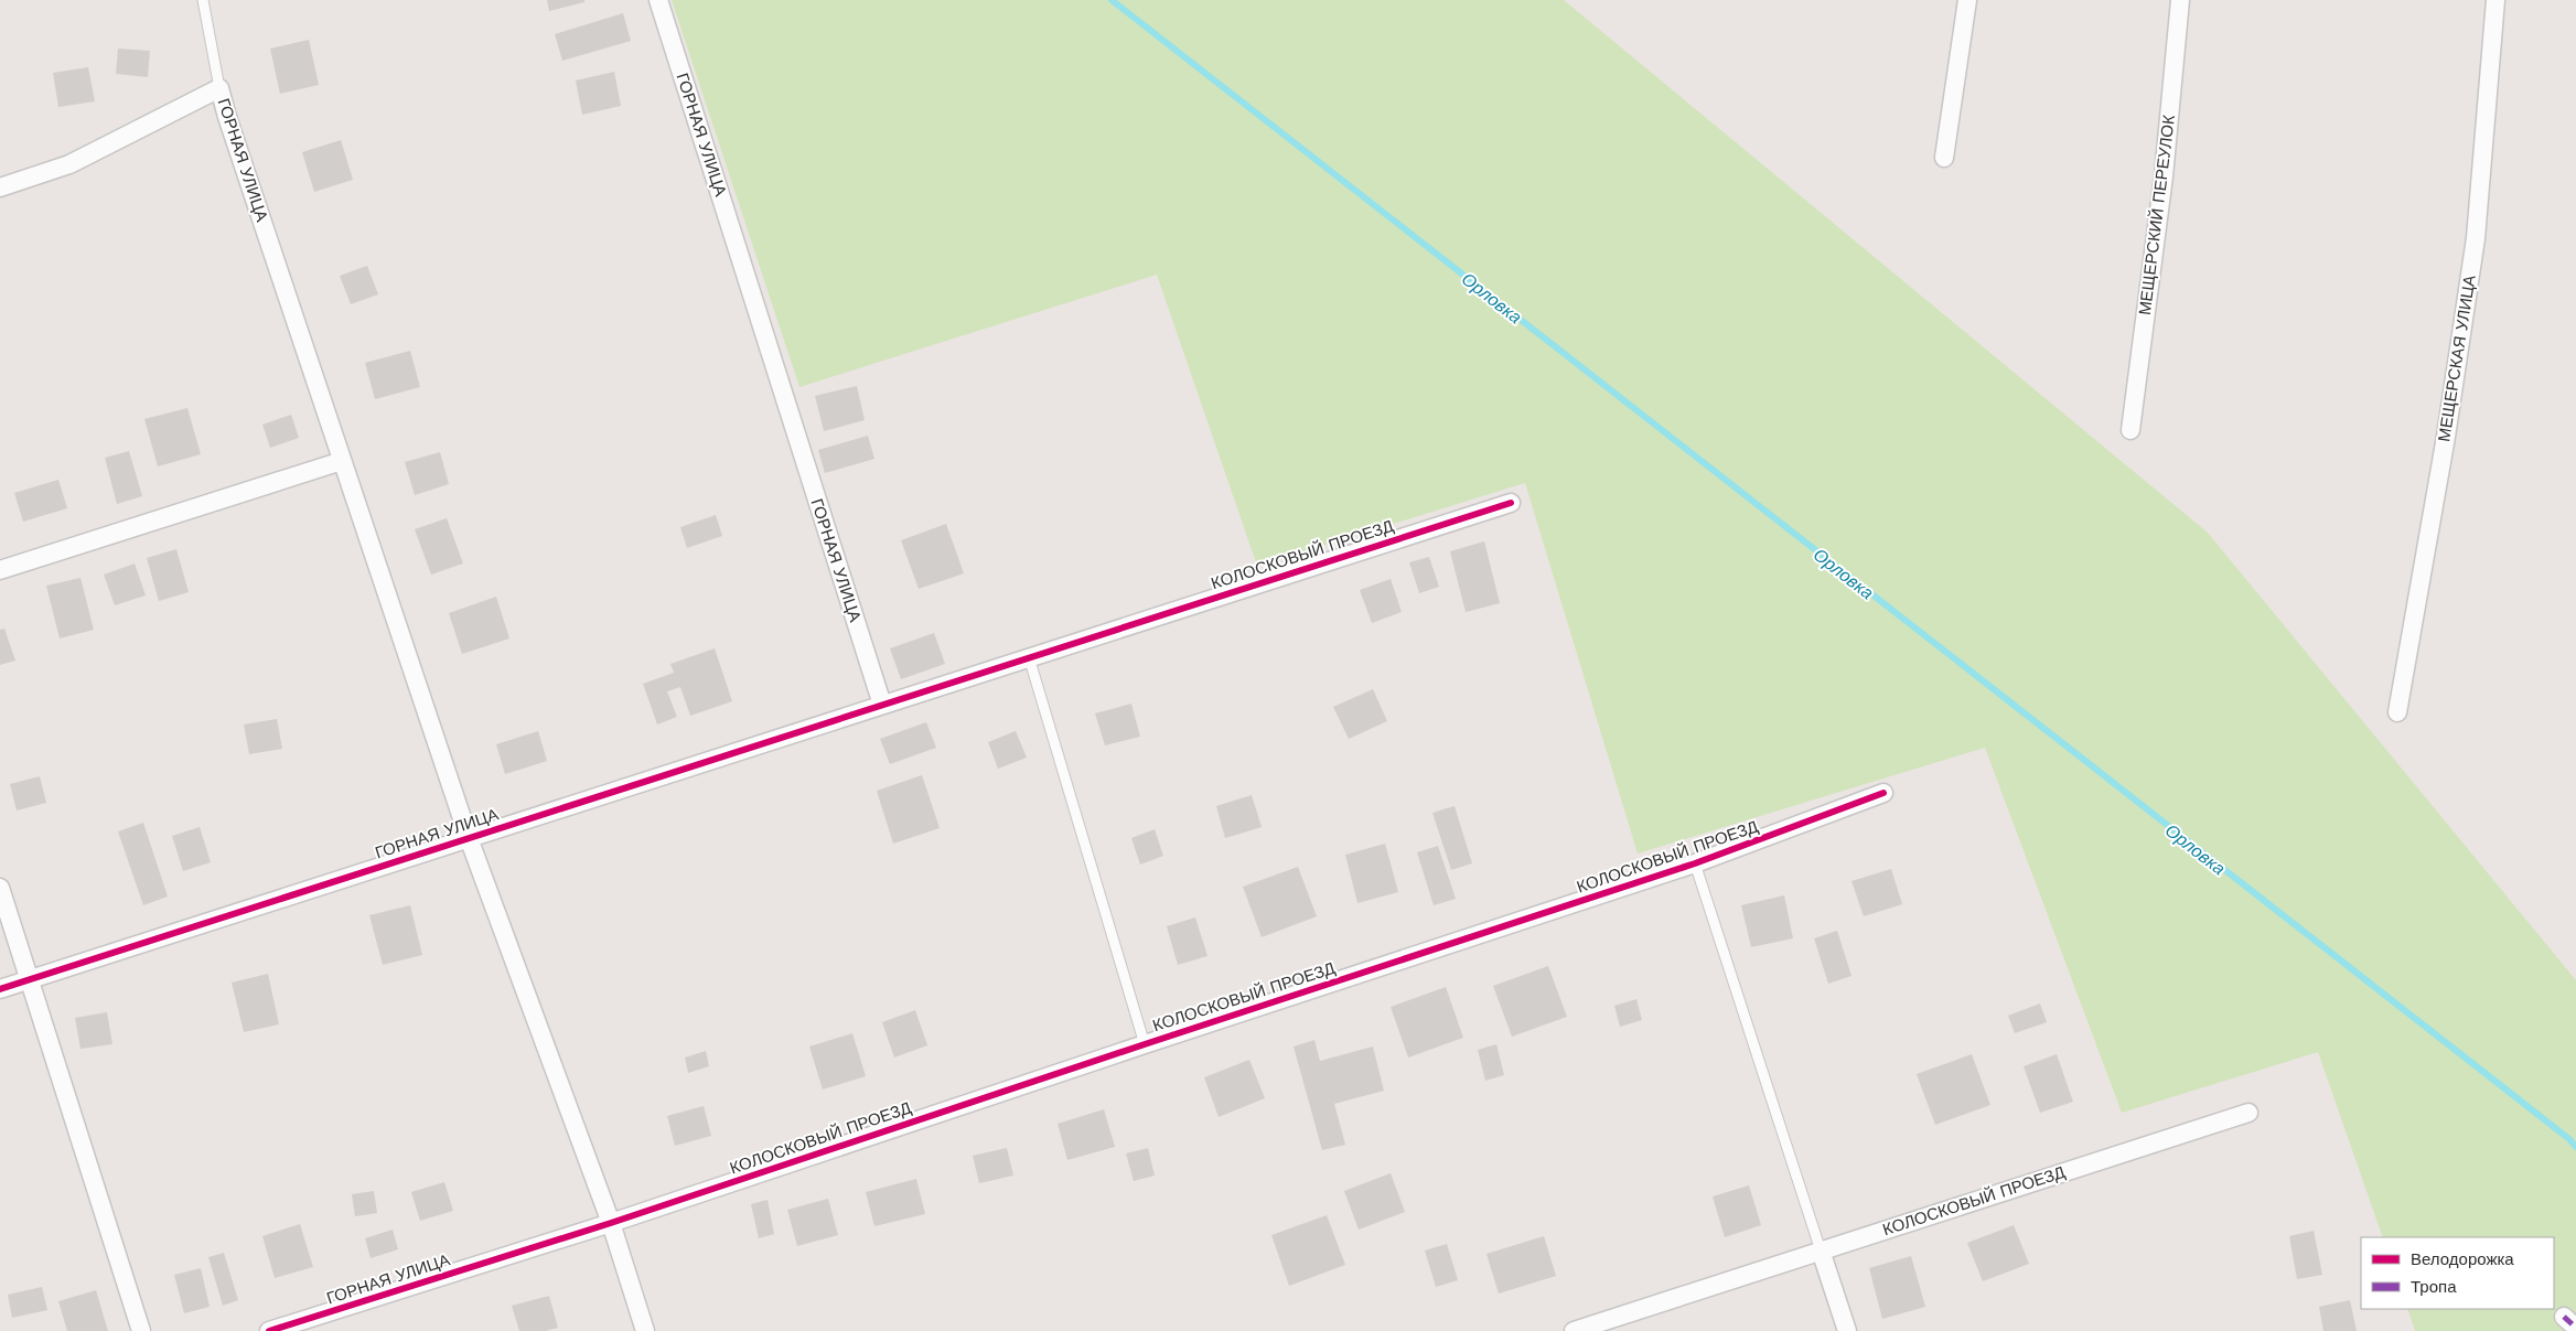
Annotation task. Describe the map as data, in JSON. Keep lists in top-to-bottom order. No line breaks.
{"streets":{"street":["ГОРНАЯ УЛИЦА","МЕЩЕРСКИЙ ПЕРЕУЛОК","МЕЩЕРСКАЯ УЛИЦА","КОЛОСКОВЫЙ ПРОЕЗД"]},"crossings":[["ГОРНАЯ УЛИЦА","КОЛОСКОВЫЙ ПРОЕЗД"]],"water":["Орловка"],"legend":["Велодорожка","Тропа"]}
